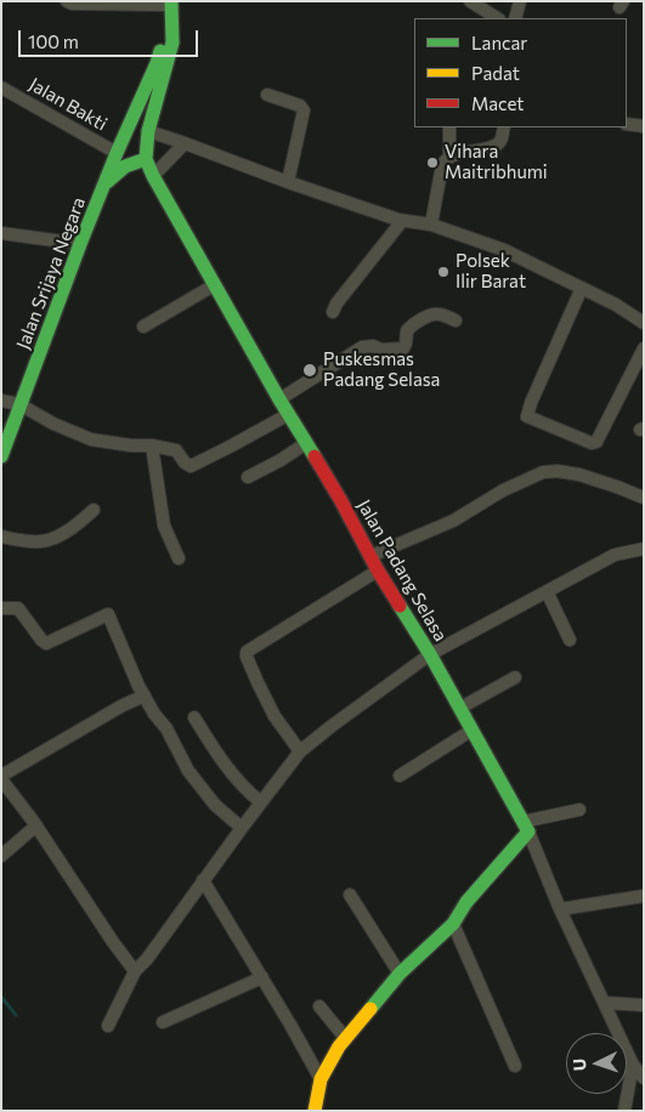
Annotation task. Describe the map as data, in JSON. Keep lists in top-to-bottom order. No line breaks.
{"streets":{"street":["Jalan Bakti","Jalan Srijaya Negara","Jalan Padang Selasa"]},"crossings":[["Jalan Bakti","Jalan Srijaya Negara"],["Jalan Srijaya Negara","Jalan Padang Selasa"]],"places":["Vihara Maitribhumi","Polsek Ilir Barat","Puskesmas Padang Selasa"],"legend":["Lancar","Padat","Macet"],"scale_bar":"100 m","north":"left"}
